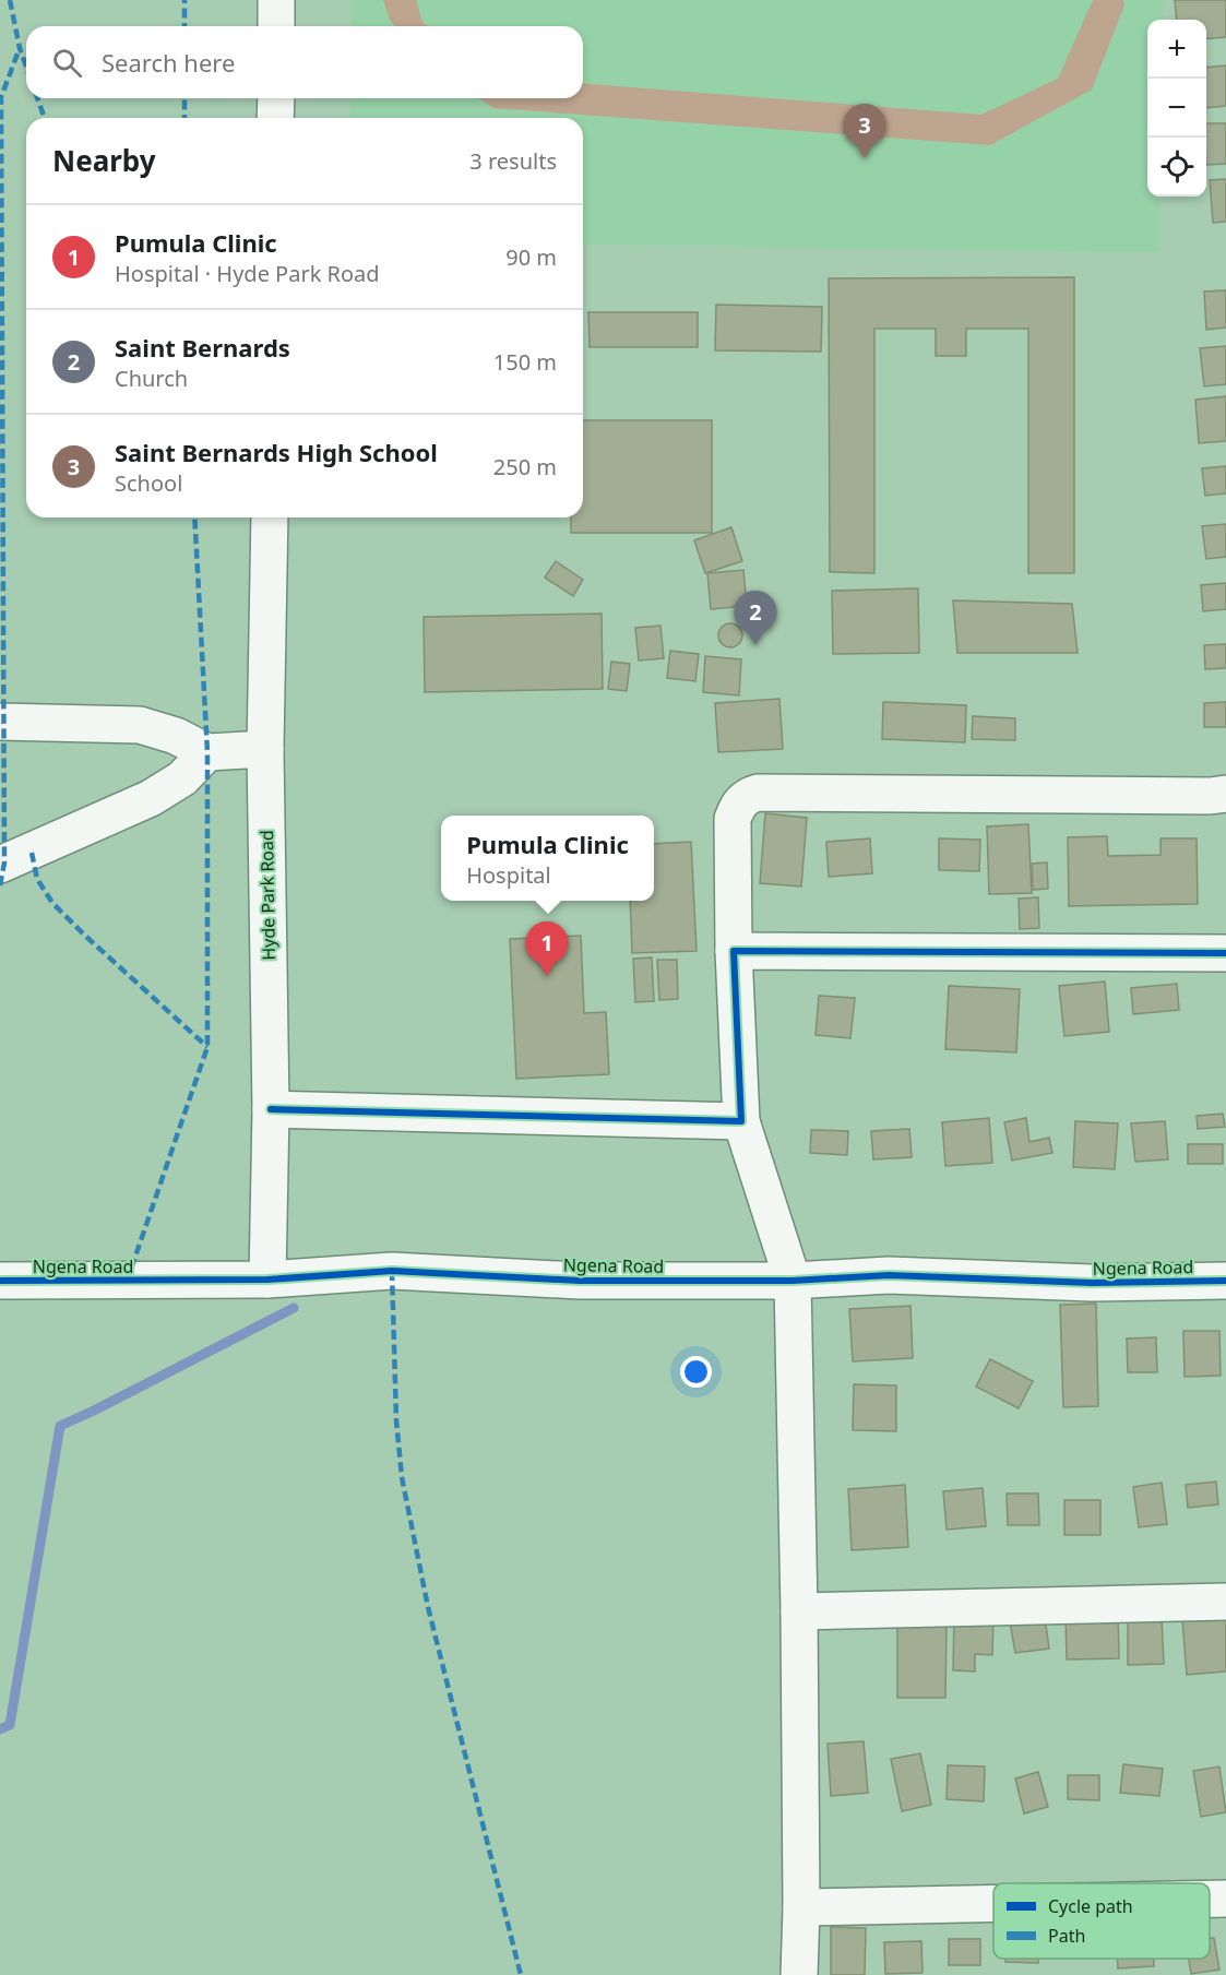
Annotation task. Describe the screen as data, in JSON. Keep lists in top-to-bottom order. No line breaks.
{"streets":{"street":["Hyde Park Road","Ngena Road"]},"crossings":[["Hyde Park Road","Ngena Road"]],"legend":["Cycle path","Path"],"page":{"map_buttons":["+","−"],"search":"Search here","pins":["3","2","1"],"heading":["Nearby","3 results"],"list":[{"mark":"1","name":"Pumula Clinic","note":"Hospital · Hyde Park Road","value":"90 m"},{"mark":"2","name":"Saint Bernards","note":"Church","value":"150 m"},{"mark":"3","name":"Saint Bernards High School","note":"School","value":"250 m"}],"popup":["Pumula Clinic","Hospital"]}}
